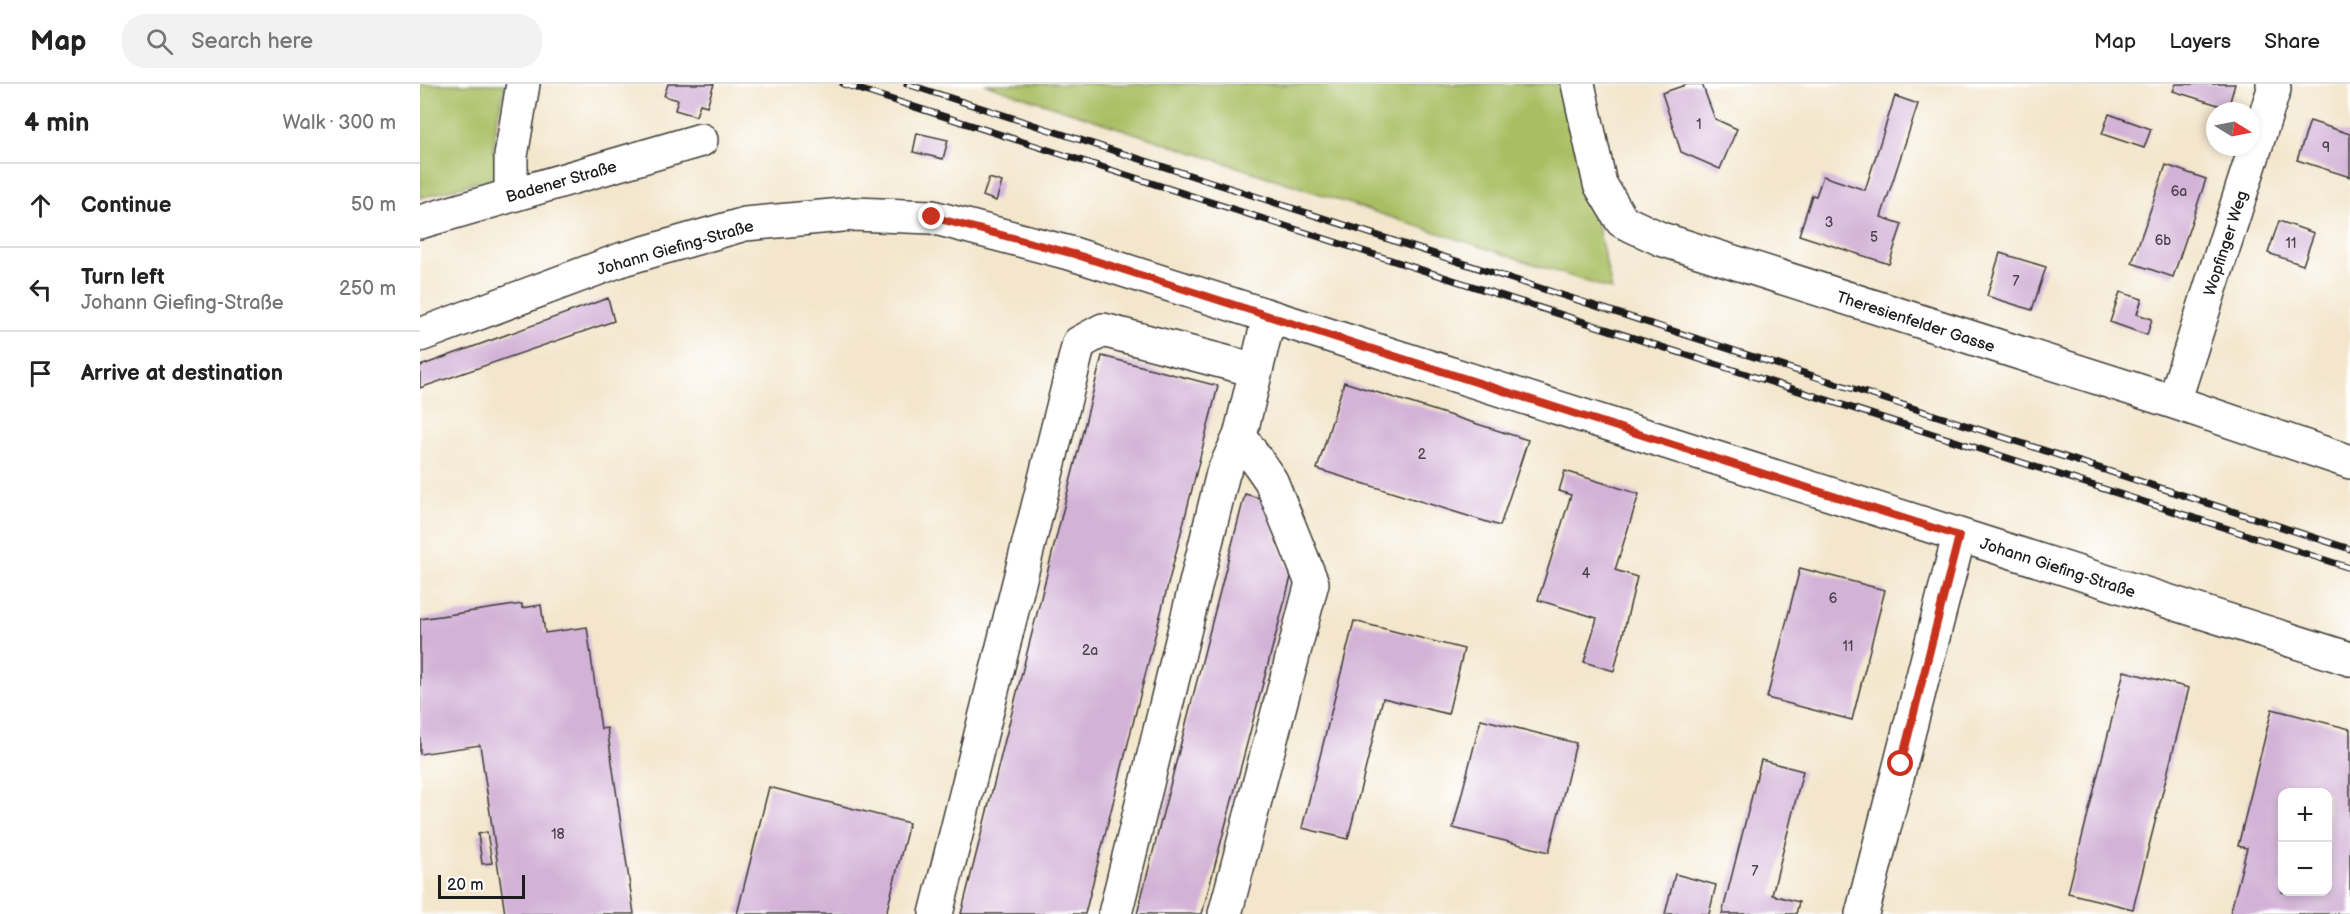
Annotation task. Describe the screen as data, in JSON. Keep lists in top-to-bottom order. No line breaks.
{"streets":{"street":["Badener Straße","Wopfinger Weg","Johann Giefing-Straße","Theresienfelder Gasse"]},"crossings":[["Wopfinger Weg","Theresienfelder Gasse"]],"house_numbers":["1","9","6a","3","5","6b","11","7","2","4","6","11","2a","18","7"],"scale_bar":"20 m","north":"right","page":{"header":"Map","search":"Search here","nav":["Map","Layers","Share"],"heading":["4 min","Walk · 300 m"],"list":[["Continue","50 m"],["Turn left","Johann Giefing-Straße","250 m"],"Arrive at destination"],"map_buttons":["+","−"],"scale":"20 m"}}
